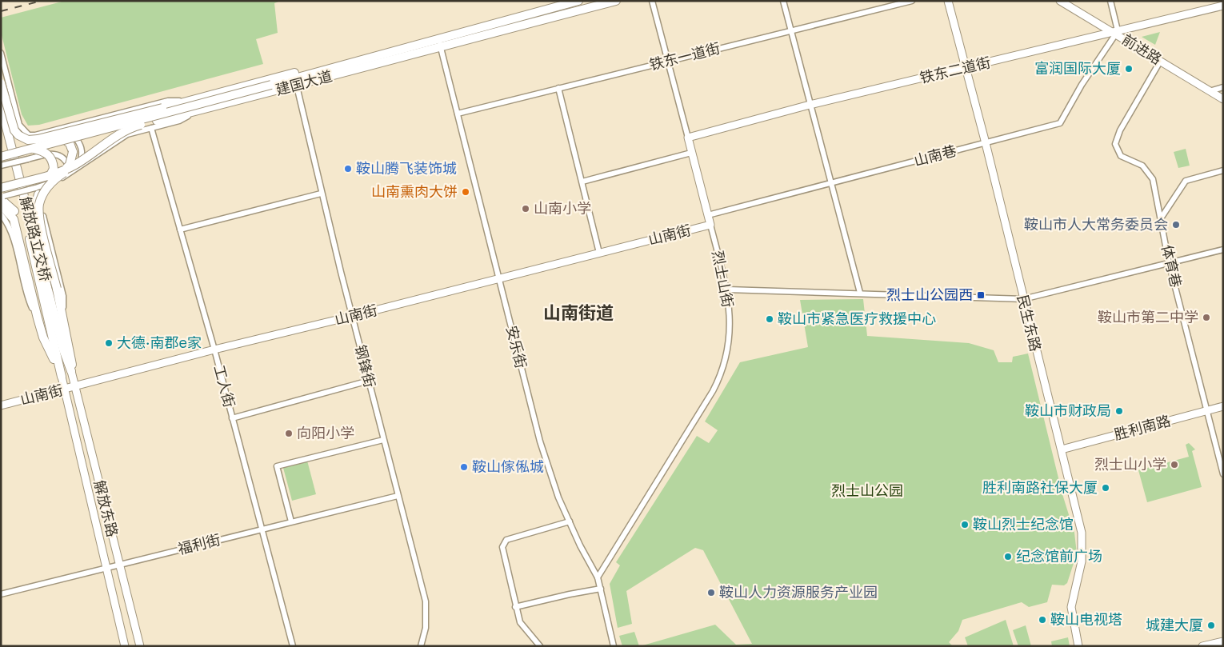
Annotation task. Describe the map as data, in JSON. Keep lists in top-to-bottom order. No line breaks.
{"streets":{"highway":["建国大道","解放路立交桥"],"main road":["前进路","铁东二道街","山南街","烈士山街","民生东路","胜利南路","解放东路"],"street":["铁东一道街","山南巷","体育巷","安乐街","钢锋街","工人街","福利街"]},"crossings":[["前进路","铁东二道街"],["前进路","山南巷"],["前进路","体育巷"],["铁东一道街","烈士山街"],["铁东一道街","安乐街"],["铁东二道街","山南巷"],["铁东二道街","烈士山街"],["铁东二道街","民生东路"],["建国大道","安乐街"],["建国大道","钢锋街"],["山南巷","烈士山街"],["山南巷","民生东路"],["山南街","烈士山街"],["山南街","安乐街"],["山南街","钢锋街"],["山南街","工人街"],["山南街","解放东路"],["解放路立交桥","解放东路"],["体育巷","胜利南路"],["烈士山街","安乐街"],["民生东路","胜利南路"],["钢锋街","福利街"],["工人街","福利街"],["解放东路","福利街"]],"districts":["山南街道"],"parks":["烈士山公园"],"places":{"other":["富润国际大厦","鞍山腾飞装饰城","山南熏肉大饼","山南小学","鞍山市人大常务委员会","鞍山市第二中学","鞍山市紧急医疗救援中心","大德·南郡e家","鞍山市财政局","向阳小学","烈士山小学","鞍山傢俬城","胜利南路社保大厦","鞍山烈士纪念馆","纪念馆前广场","鞍山人力资源服务产业园","鞍山电视塔","城建大厦"],"transit":["烈士山公园西"]}}
